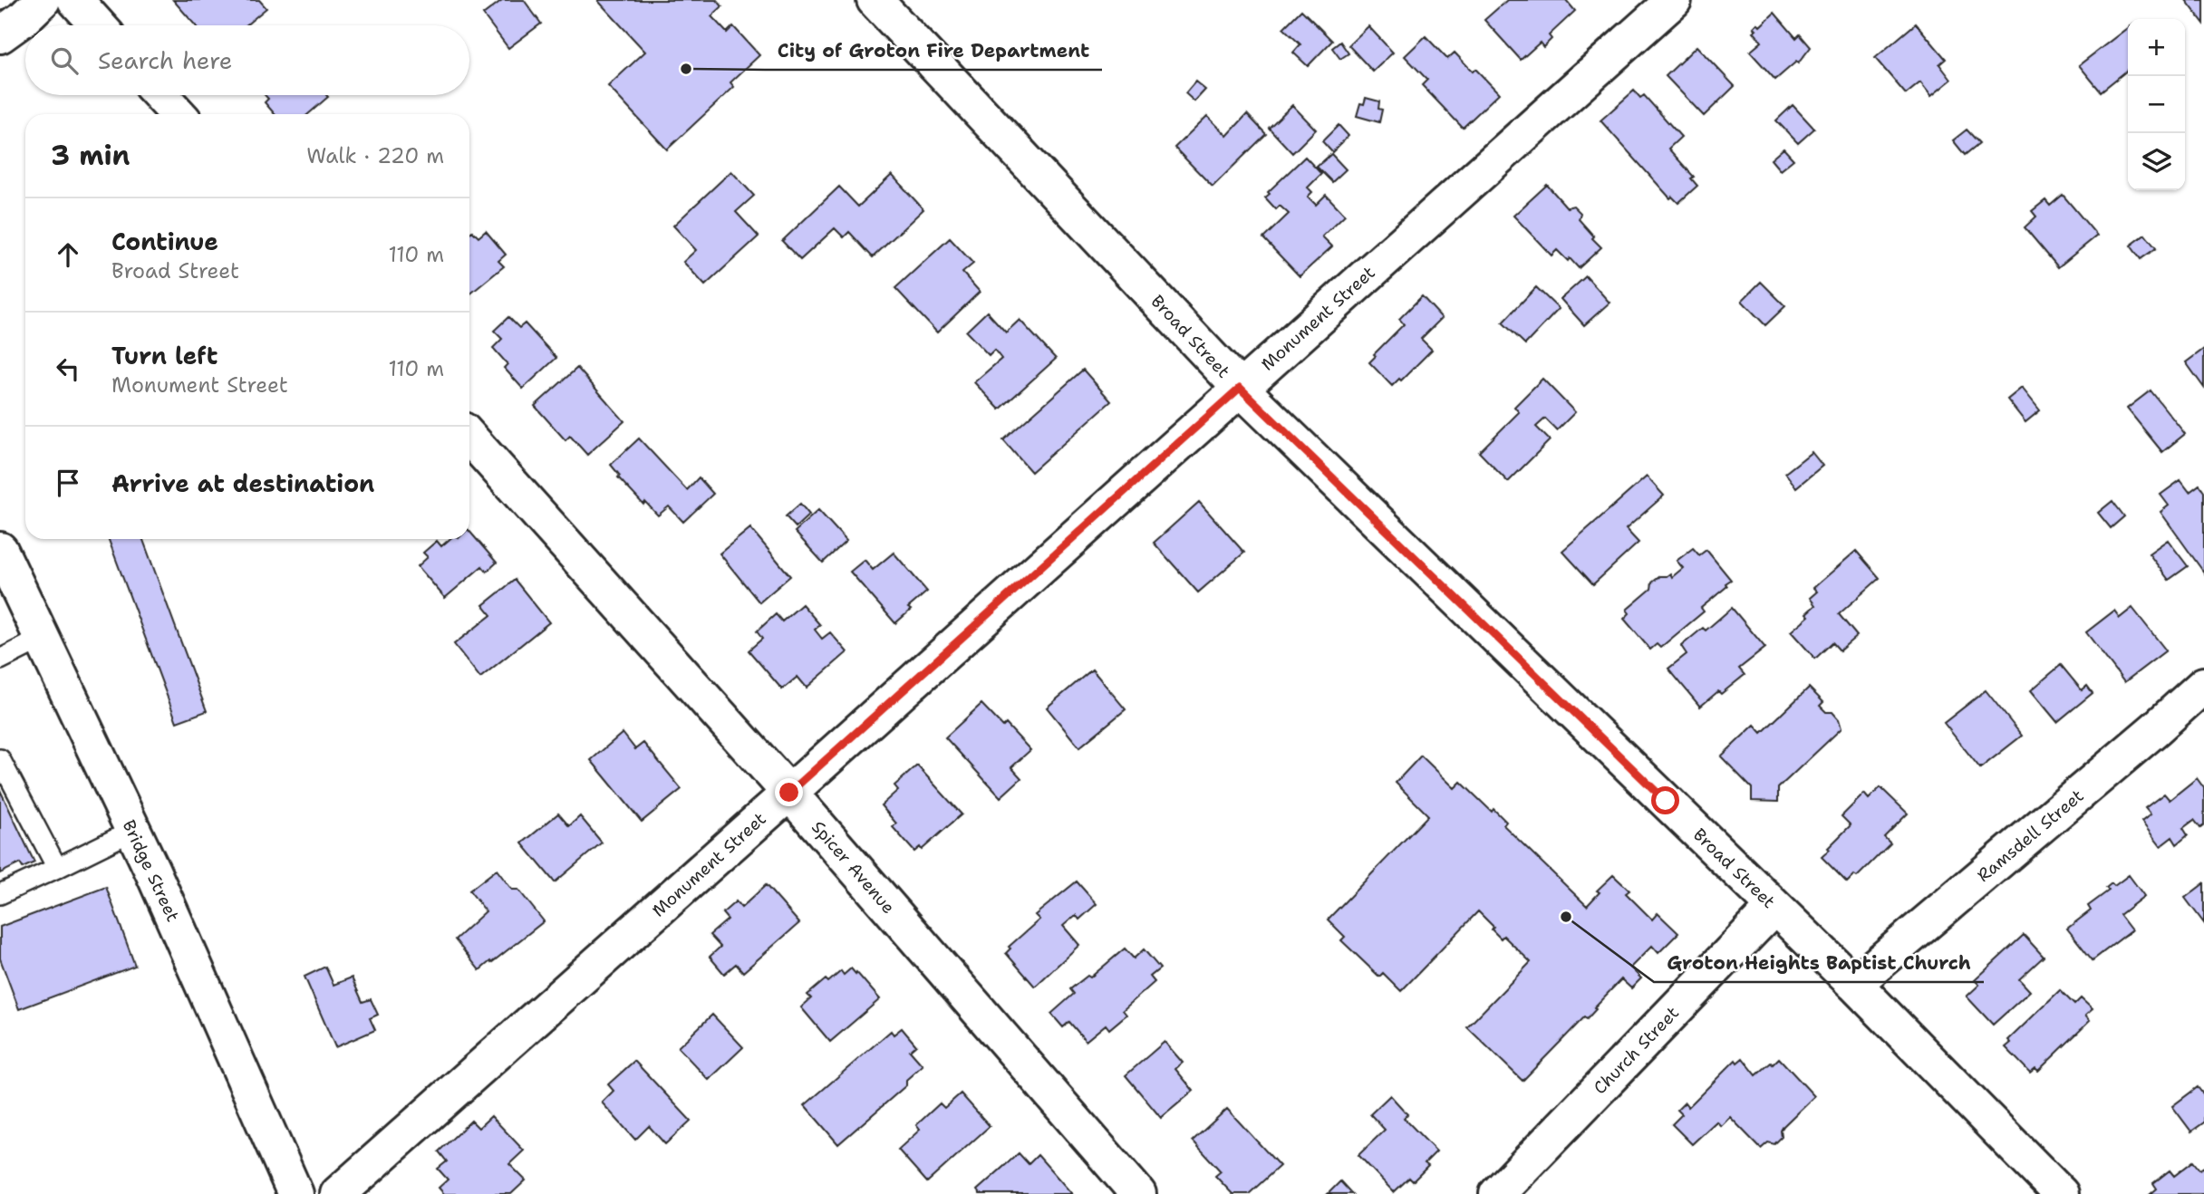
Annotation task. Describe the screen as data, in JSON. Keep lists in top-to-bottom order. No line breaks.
{"streets":{"street":["Monument Street","Broad Street","Ramsdell Street","Spicer Avenue","Bridge Street","Church Street"]},"crossings":[["Monument Street","Broad Street"],["Monument Street","Spicer Avenue"],["Broad Street","Ramsdell Street"],["Broad Street","Church Street"]],"places":["City of Groton Fire Department","Groton Heights Baptist Church"],"page":{"map_buttons":["+","−"],"search":"Search here","heading":["3 min","Walk · 220 m"],"list":[["Continue","Broad Street","110 m"],["Turn left","Monument Street","110 m"],"Arrive at destination"]}}
